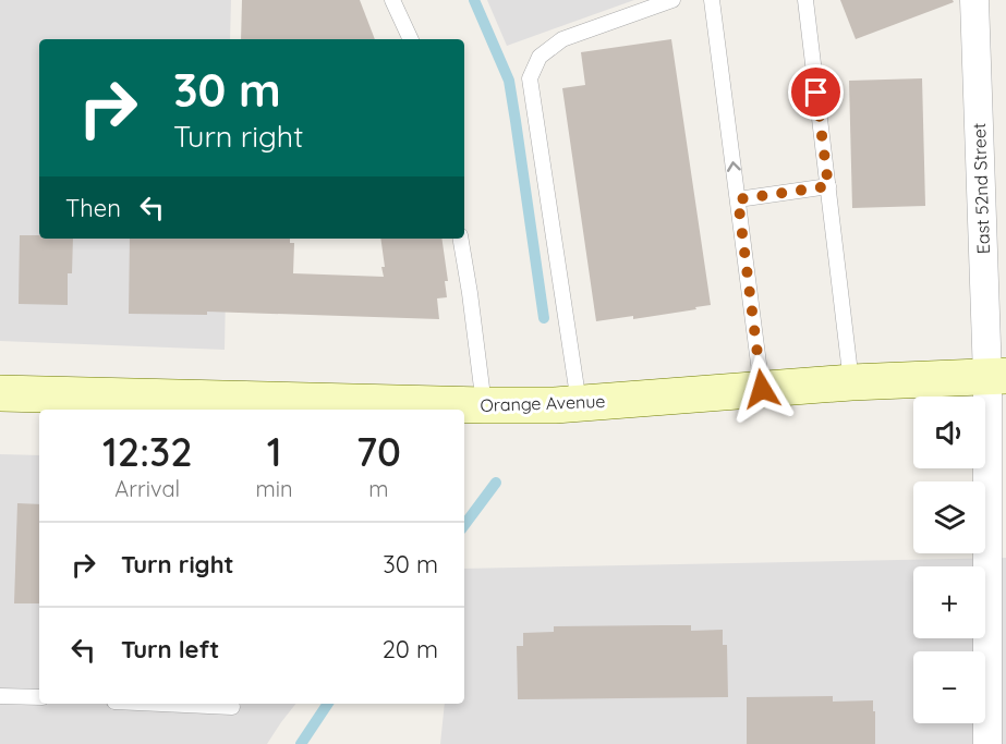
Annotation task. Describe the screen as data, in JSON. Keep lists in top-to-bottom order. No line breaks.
{"streets":{"street":["East 52nd Street","Orange Avenue"]},"crossings":[["East 52nd Street","Orange Avenue"]],"page":{"turn":["30 m","Turn right"],"then":"Then","map_buttons":["+","−"],"eta":["12:32","Arrival","1","min","70","m"],"list":[{"name":"Turn right","value":"30 m"},{"name":"Turn left","value":"20 m"}]}}
